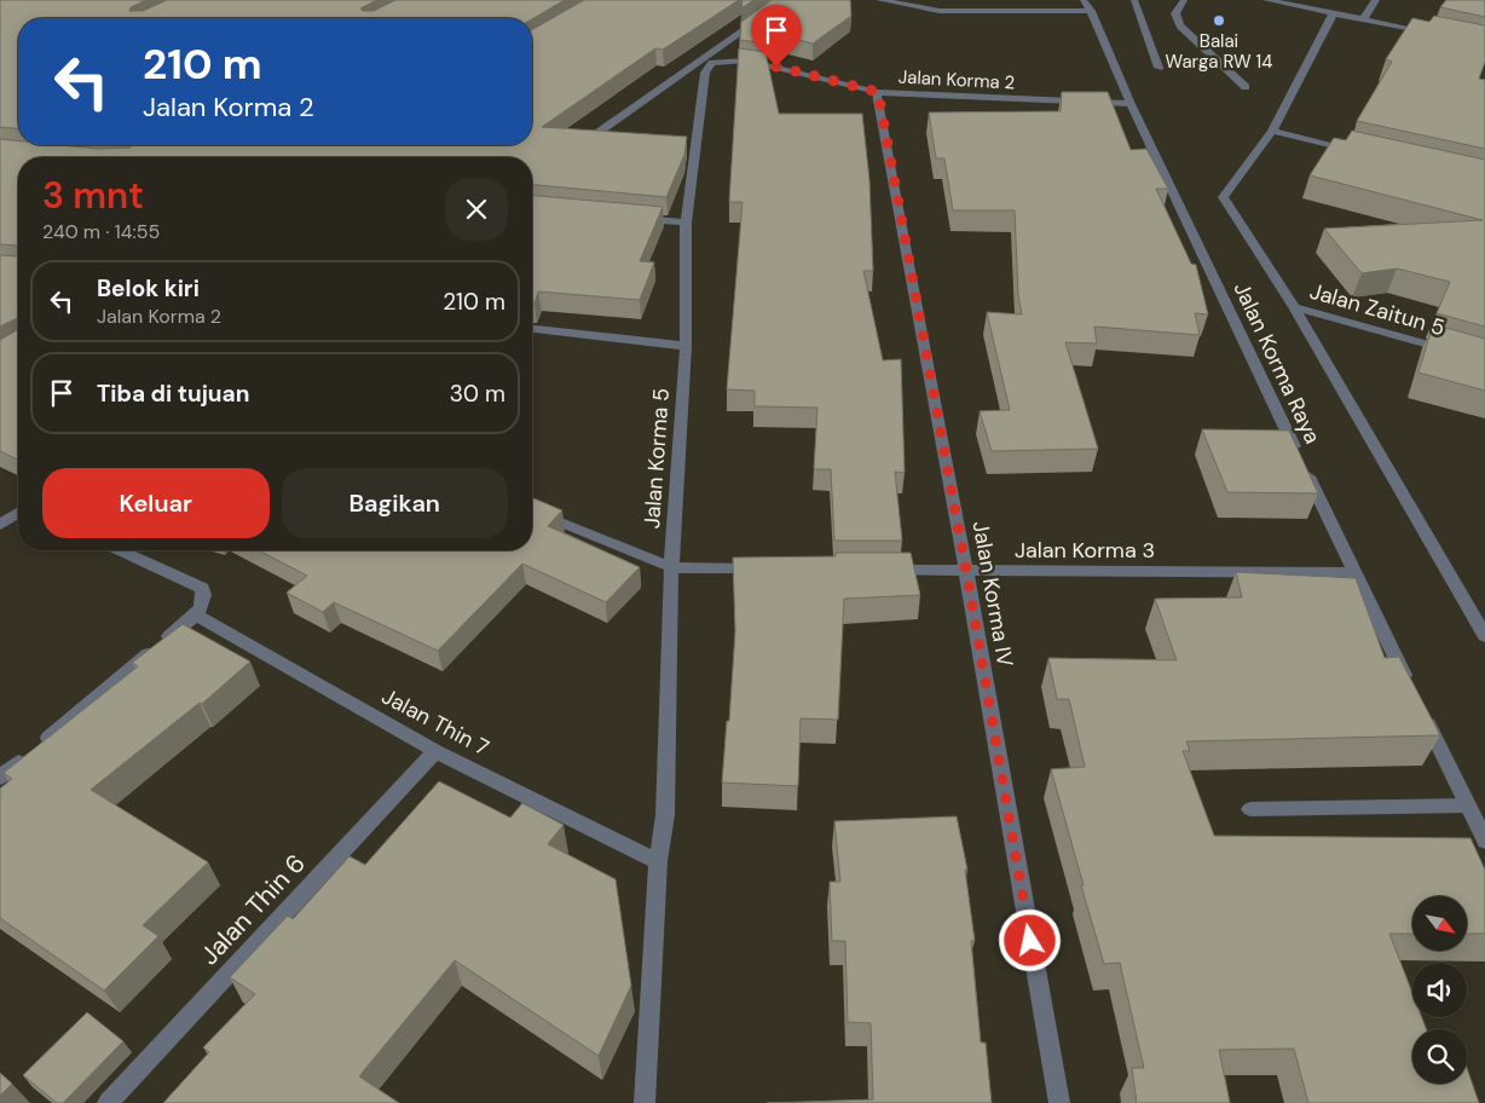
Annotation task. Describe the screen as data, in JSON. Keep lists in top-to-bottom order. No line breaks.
{"streets":{"street":["Jalan Korma 2","Jalan Zaitun 5","Jalan Korma Raya","Jalan Korma 5","Jalan Korma 3","Jalan Korma IV","Jalan Thin 7","Jalan Thin 6"]},"crossings":[["Jalan Korma 2","Jalan Korma Raya"],["Jalan Korma 2","Jalan Korma 5"],["Jalan Korma 2","Jalan Korma IV"],["Jalan Korma Raya","Jalan Korma 3"],["Jalan Korma 5","Jalan Thin 7"],["Jalan Korma 3","Jalan Korma IV"],["Jalan Thin 7","Jalan Thin 6"]],"places":["Balai Warga RW 14"],"north":"bottom right","page":{"turn":["210 m","Jalan Korma 2"],"heading":["3 mnt","240 m · 14:55"],"list":[{"name":"Belok kiri","note":"Jalan Korma 2","value":"210 m"},{"name":"Tiba di tujuan","value":"30 m"}],"buttons":["Keluar","Bagikan"]}}
